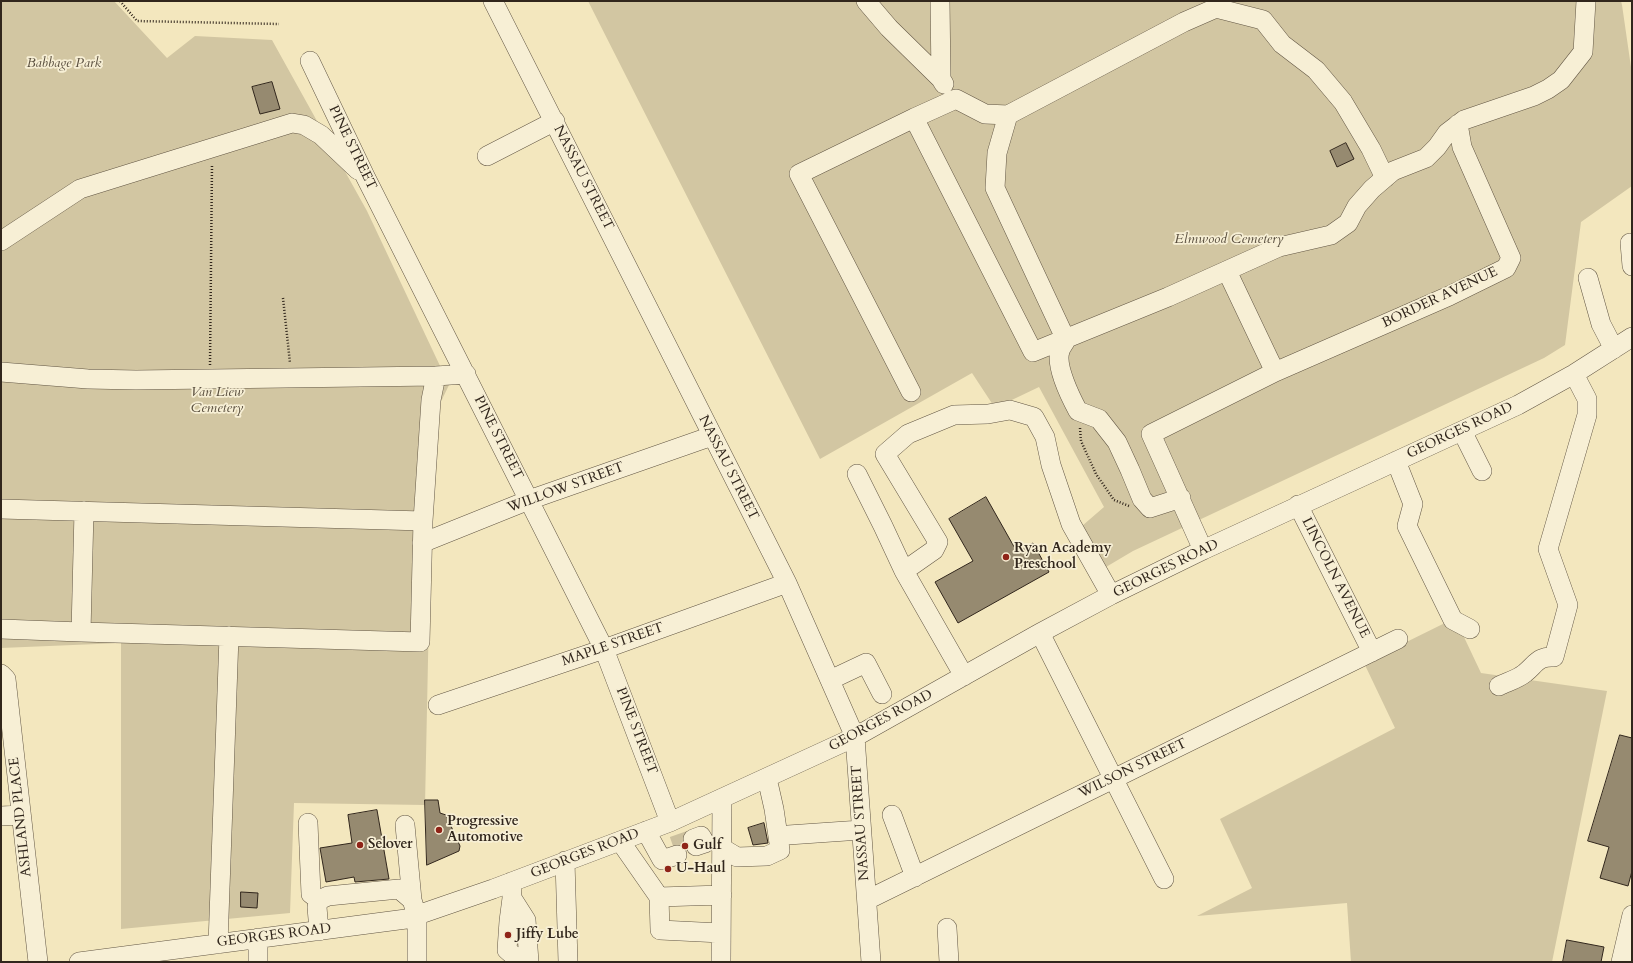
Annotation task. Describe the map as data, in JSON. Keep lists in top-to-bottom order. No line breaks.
{"streets":{"street":["PINE STREET","NASSAU STREET","BORDER AVENUE","GEORGES ROAD","WILLOW STREET","LINCOLN AVENUE","MAPLE STREET","WILSON STREET","ASHLAND PLACE"]},"crossings":[["PINE STREET","GEORGES ROAD"],["PINE STREET","WILLOW STREET"],["PINE STREET","MAPLE STREET"],["NASSAU STREET","GEORGES ROAD"],["NASSAU STREET","WILLOW STREET"],["NASSAU STREET","MAPLE STREET"],["NASSAU STREET","WILSON STREET"],["GEORGES ROAD","LINCOLN AVENUE"],["LINCOLN AVENUE","WILSON STREET"]],"parks":["Babbage Park","Elmwood Cemetery","Van Liew Cemetery"],"places":["Ryan Academy Preschool","Progressive Automotive","Selover","Gulf","U-Haul","Jiffy Lube"]}
